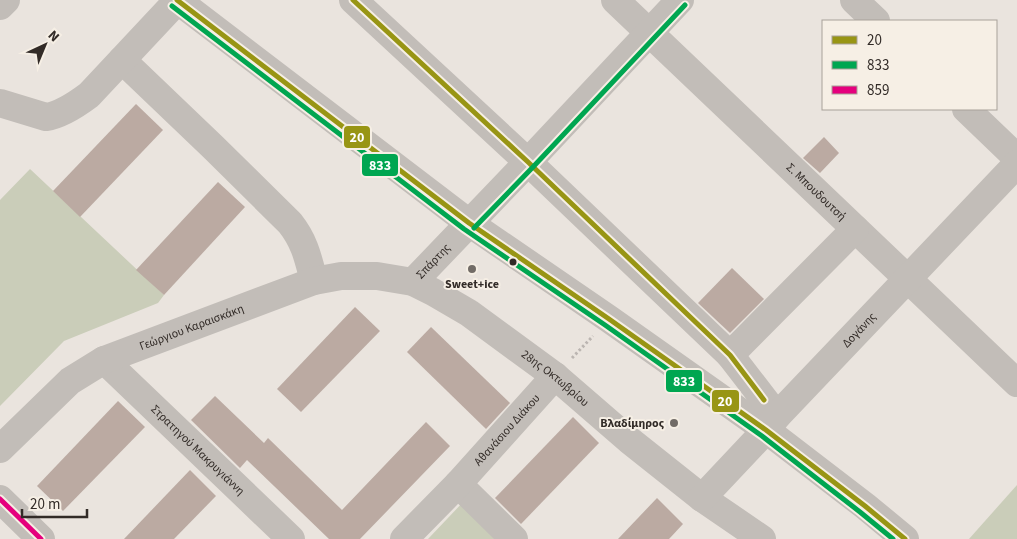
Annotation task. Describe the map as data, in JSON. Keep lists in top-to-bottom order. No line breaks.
{"streets":{"street":["Σ. Μπουδουτσή","Σπάρτης","Γεώργιου Καραισκάκη","Δογάνης","28ης Οκτωβρίου","Αθανάσιου Διάκου","Στρατηγού Μακρυγιάννη"]},"crossings":[["Σ. Μπουδουτσή","Σπάρτης"],["Σ. Μπουδουτσή","Δογάνης"],["Σπάρτης","Γεώργιου Καραισκάκη"],["Σπάρτης","28ης Οκτωβρίου"],["Γεώργιου Καραισκάκη","28ης Οκτωβρίου"],["Γεώργιου Καραισκάκη","Στρατηγού Μακρυγιάννη"],["Δογάνης","28ης Οκτωβρίου"],["28ης Οκτωβρίου","Αθανάσιου Διάκου"]],"places":["Sweet+ice","Βλαδίμηρος"],"lines":["transit line 20","transit line 833","transit line 859"],"legend":["20","833","859"],"scale_bar":"20 m","north":"top right"}
